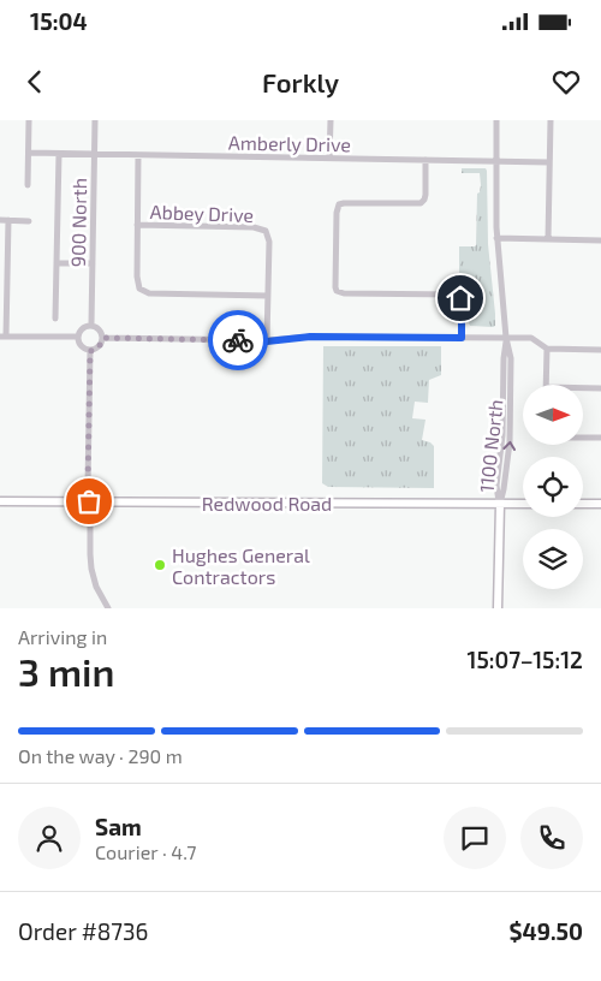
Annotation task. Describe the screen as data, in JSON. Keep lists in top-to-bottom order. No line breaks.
{"streets":{"main road":["Redwood Road"],"street":["Amberly Drive","Abbey Drive","900 North","1100 North"]},"crossings":[["Amberly Drive","900 North"],["Amberly Drive","1100 North"],["1100 North","Redwood Road"]],"places":["Hughes General Contractors"],"north":"right","page":{"status":"15:04","header":"Forkly","heading":["3 min","Arriving in","15:07–15:12"],"panel":["Sam","Courier · 4.7","Order #8736","$49.50"],"bar":"On the way · 290 m"}}
